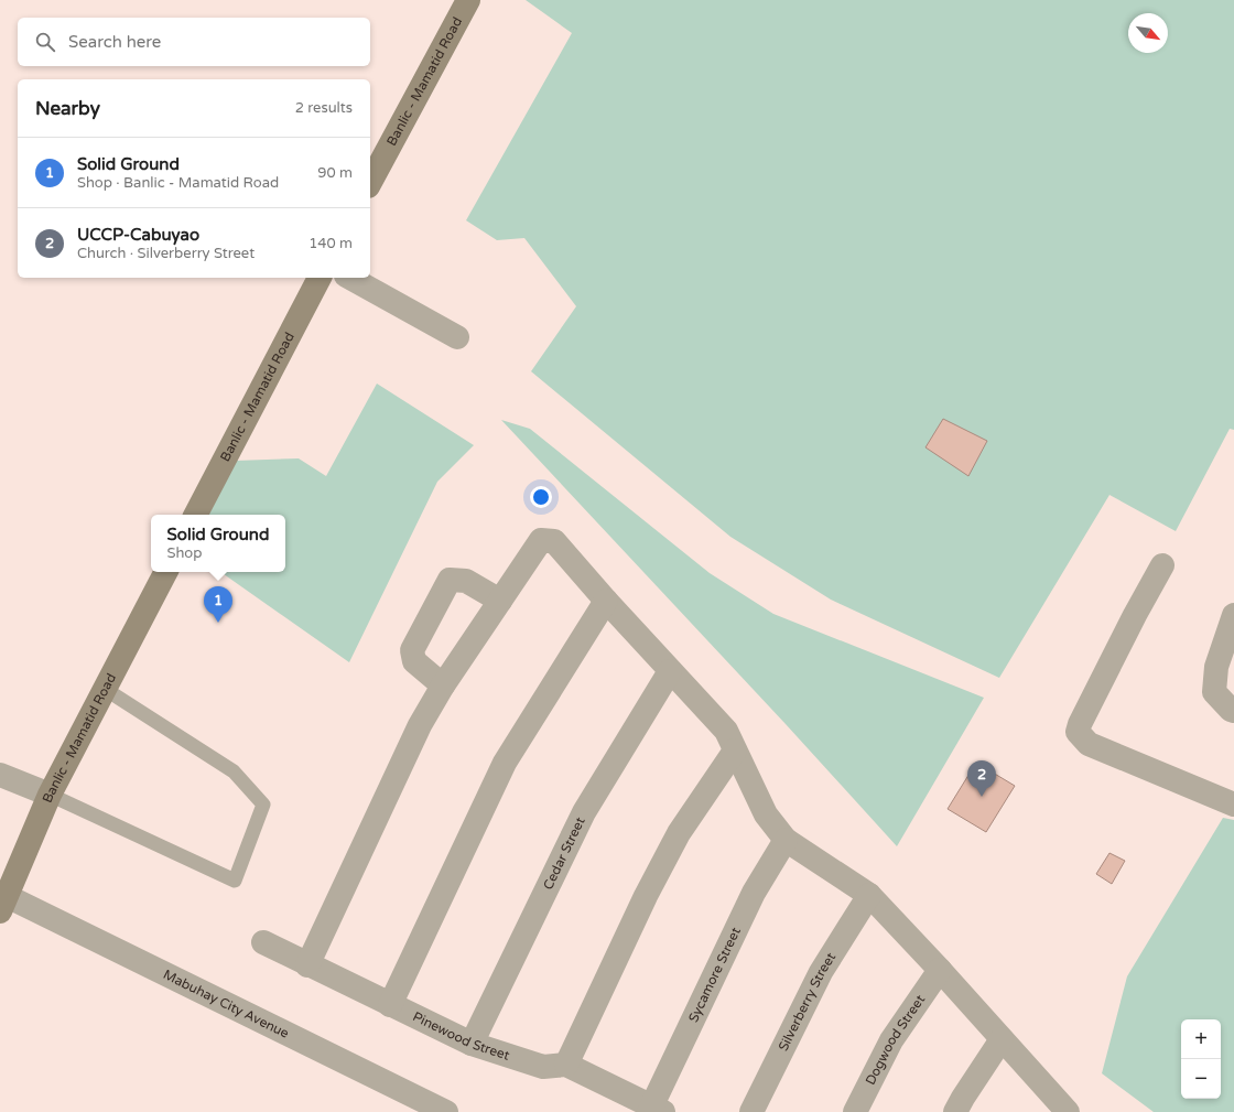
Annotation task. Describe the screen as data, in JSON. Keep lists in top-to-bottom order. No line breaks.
{"streets":{"main road":["Banlic - Mamatid Road"],"street":["Cedar Street","Sycamore Street","Silverberry Street","Mabuhay City Avenue","Pinewood Street","Dogwood Street"]},"crossings":[["Banlic - Mamatid Road","Mabuhay City Avenue"],["Cedar Street","Pinewood Street"]],"north":"bottom right","page":{"search":"Search here","heading":["Nearby","2 results"],"list":[{"mark":"1","name":"Solid Ground","note":"Shop · Banlic - Mamatid Road","value":"90 m"},{"mark":"2","name":"UCCP-Cabuyao","note":"Church · Silverberry Street","value":"140 m"}],"popup":["Solid Ground","Shop"],"pins":["1","2"],"map_buttons":["+","−"]}}
